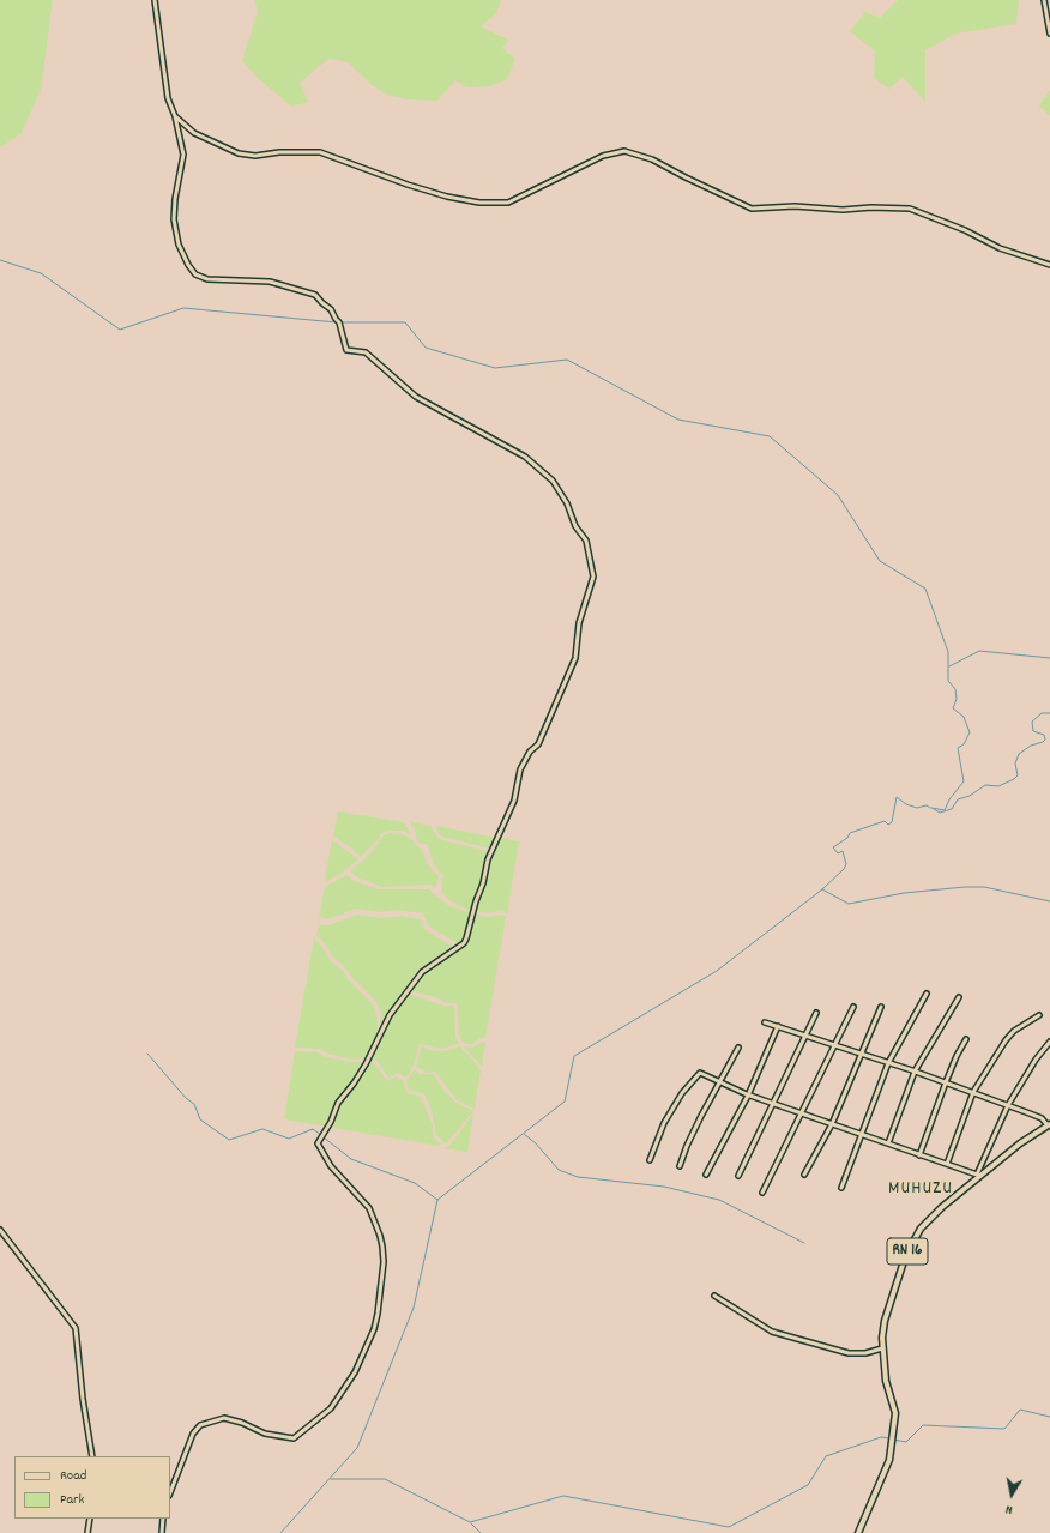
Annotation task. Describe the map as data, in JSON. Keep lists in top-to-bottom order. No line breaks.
{"streets":{"main road":["RN 16"]},"districts":["MUHUZU"],"legend":["Road","Park"],"north":"bottom"}
